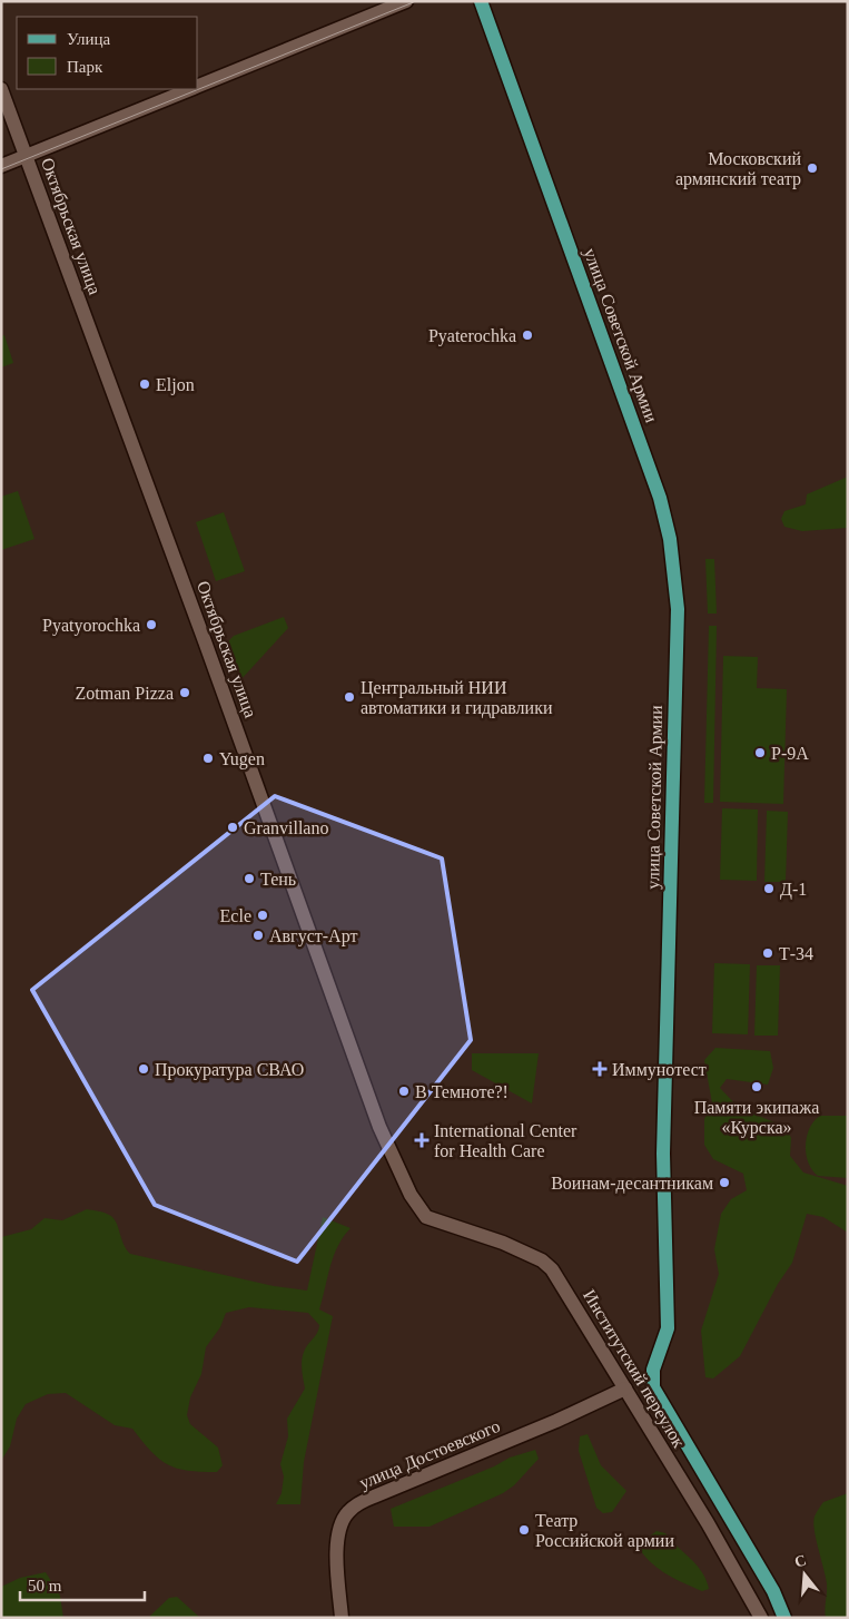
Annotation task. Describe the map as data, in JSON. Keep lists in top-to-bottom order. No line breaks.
{"streets":{"main road":["улица Советской Армии"],"street":["Октябрьская улица","Институтский переулок","улица Достоевского"]},"crossings":[["Октябрьская улица","Институтский переулок"],["Институтский переулок","улица Достоевского"]],"places":{"other":["Московский армянский театр","Pyaterochka","Eljon","Pyatyorochka","Zotman Pizza","Центральный НИИ автоматики и гидравлики","Р-9А","Yugen","Granvillano","Тень","Д-1","Ecle","Август-Арт","Т-34","Прокуратура СВАО","Памяти экипажа «Курска»","В Темноте?!","Воинам-десантникам","Театр Российской армии"],"health":["Иммунотест","International Center for Health Care"]},"legend":["Улица","Парк"],"scale_bar":"50 m","north":"top"}
